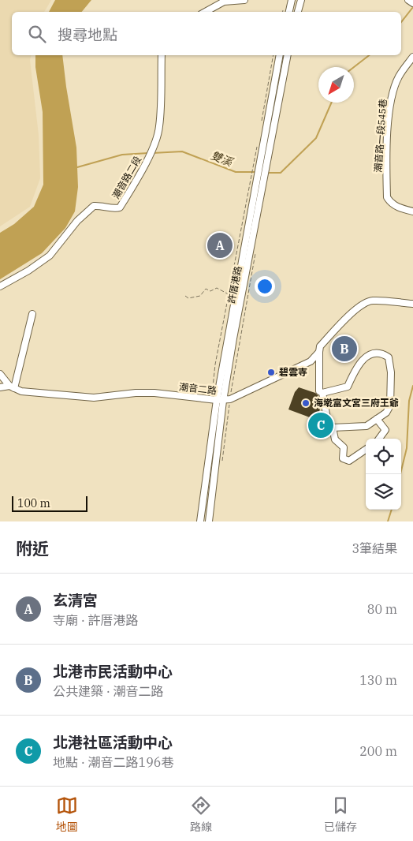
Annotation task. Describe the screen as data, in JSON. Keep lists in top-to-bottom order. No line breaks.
{"streets":{"street":["潮音路一段545巷","潮音路二段","許厝港路","潮音二路"]},"crossings":[["許厝港路","潮音二路"]],"water":["雙溪"],"places":["碧雲寺","海墘富文宮三府王爺"],"scale_bar":"100 m","north":"bottom left","page":{"search":"搜尋地點","pins":["A","B","C"],"scale":"100 m","heading":["附近","3筆結果"],"list":[{"mark":"A","name":"玄清宮","note":"寺廟 · 許厝港路","value":"80 m"},{"mark":"B","name":"北港市民活動中心","note":"公共建築 · 潮音二路","value":"130 m"},{"mark":"C","name":"北港社區活動中心","note":"地點 · 潮音二路196巷","value":"200 m"}],"nav":["地圖","路線","已儲存"]}}
